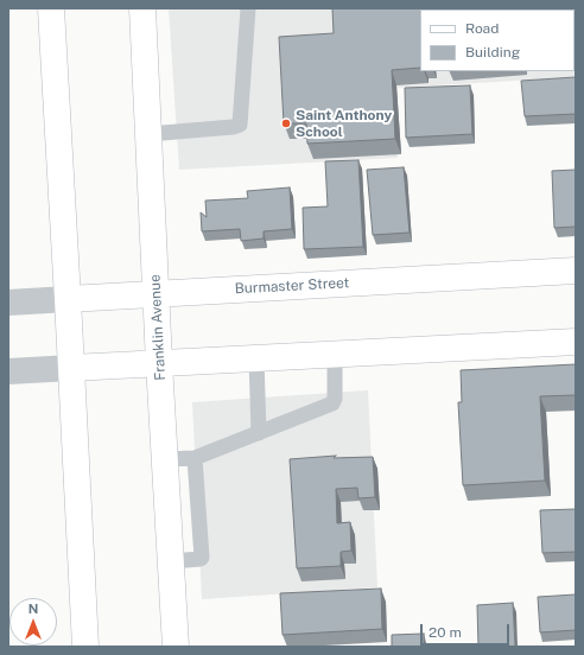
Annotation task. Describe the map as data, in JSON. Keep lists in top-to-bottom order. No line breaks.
{"streets":{"main road":["Burmaster Street","Franklin Avenue"]},"crossings":[["Burmaster Street","Franklin Avenue"]],"places":["Saint Anthony School"],"legend":["Road","Building"],"scale_bar":"20 m","north":"top"}
